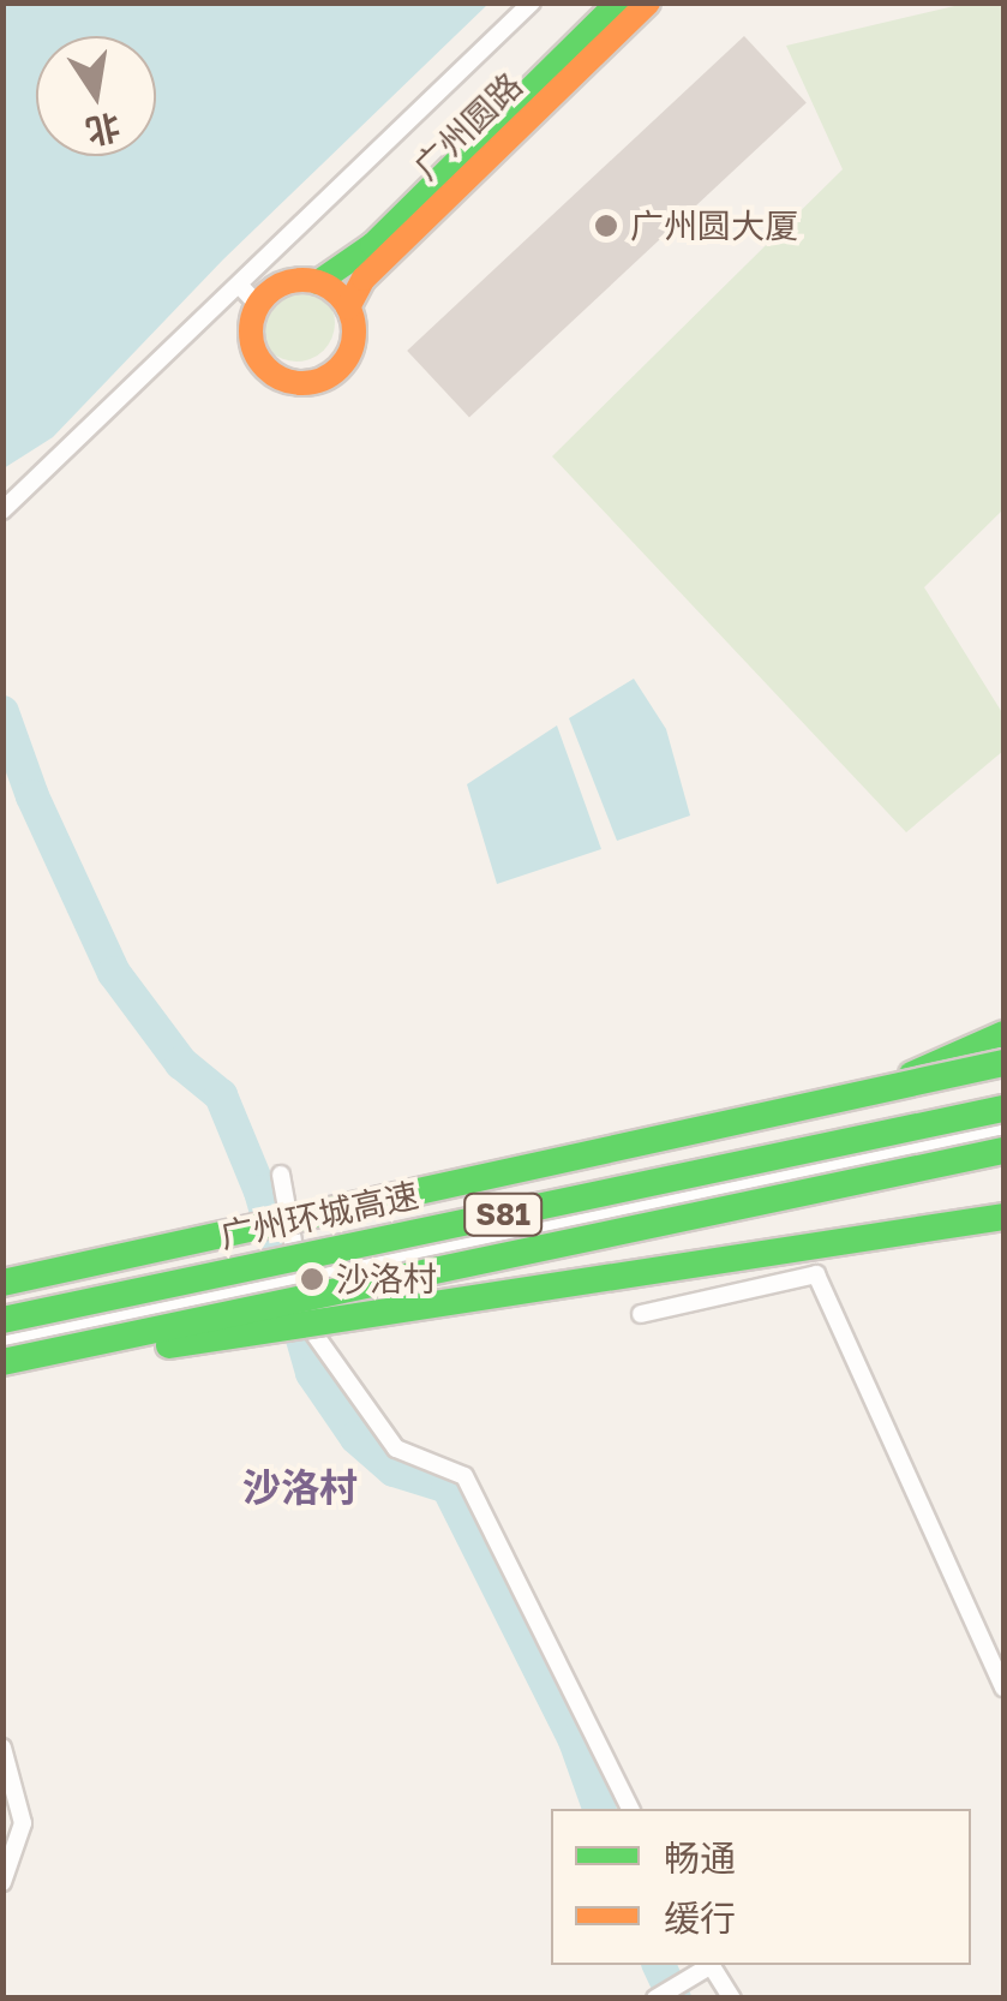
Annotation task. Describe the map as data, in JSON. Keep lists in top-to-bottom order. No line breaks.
{"streets":{"main road":["广州圆路","S81","广州环城高速"]},"districts":["沙洛村"],"places":["广州圆大厦","沙洛村"],"legend":["畅通","缓行"],"north":"bottom"}
